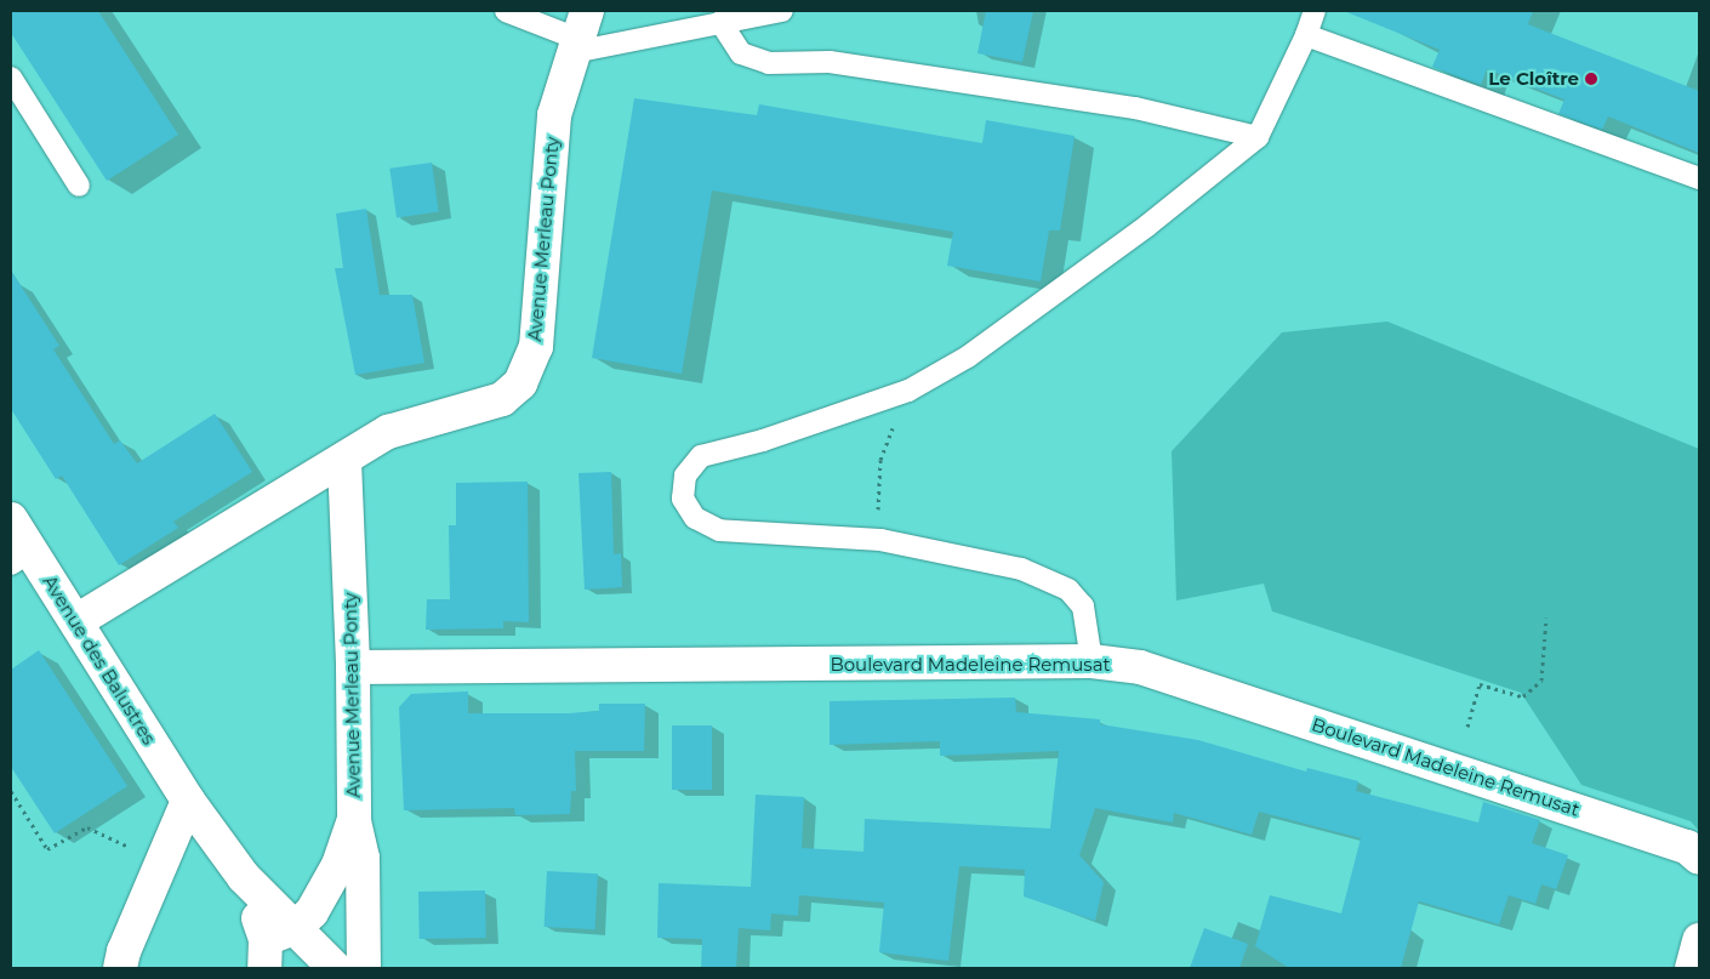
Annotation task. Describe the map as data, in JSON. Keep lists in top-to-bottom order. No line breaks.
{"streets":{"street":["Avenue Merleau Ponty","Avenue des Balustres","Boulevard Madeleine Remusat"]},"crossings":[["Avenue Merleau Ponty","Avenue des Balustres"],["Avenue Merleau Ponty","Boulevard Madeleine Remusat"]],"places":["Le Cloître"]}
